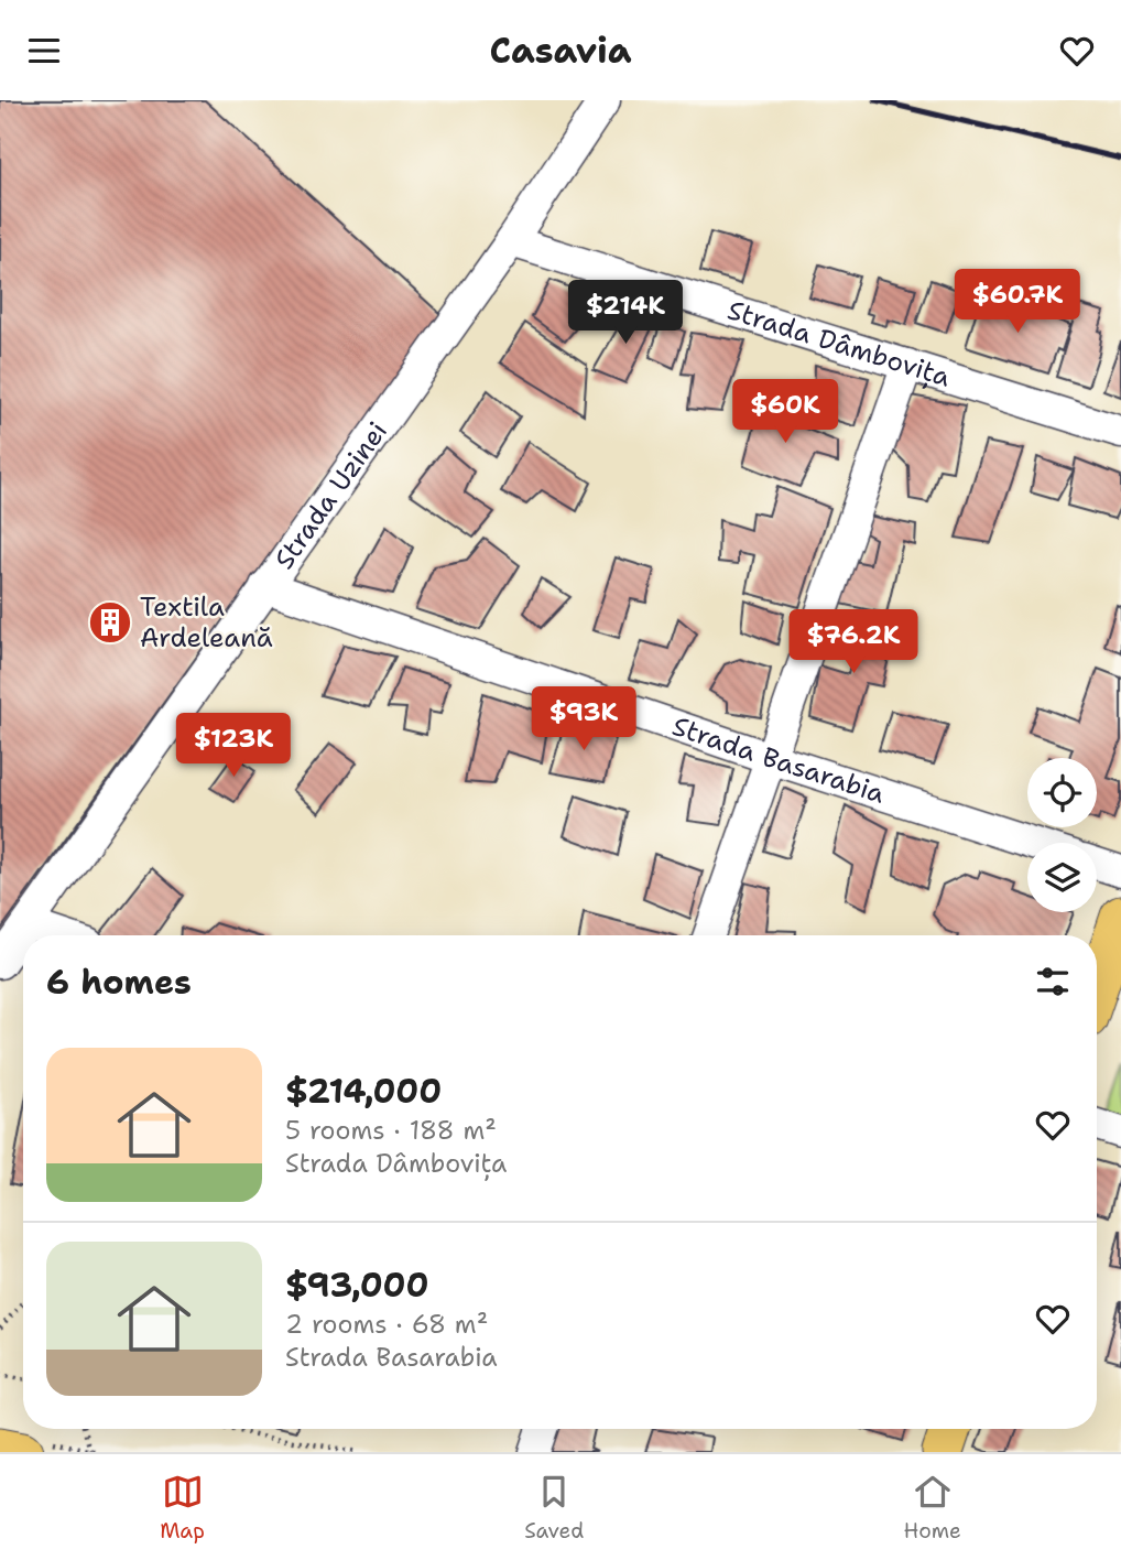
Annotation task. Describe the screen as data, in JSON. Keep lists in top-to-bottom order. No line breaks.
{"streets":{"street":["Strada Dâmbovița","Strada Uzinei","Strada Basarabia"]},"crossings":[["Strada Dâmbovița","Strada Uzinei"],["Strada Uzinei","Strada Basarabia"]],"places":{"building":["Textila Ardeleană"]},"page":{"header":"Casavia","price":["$60.7K","$214K","$60K","$76.2K","$93K","$123K"],"heading":"6 homes","list":[{"name":"$214,000","note":"5 rooms · 188 m² · Strada Dâmbovița"},{"name":"$93,000","note":"2 rooms · 68 m² · Strada Basarabia"}],"tabs":["Map","Saved","Home"]}}
